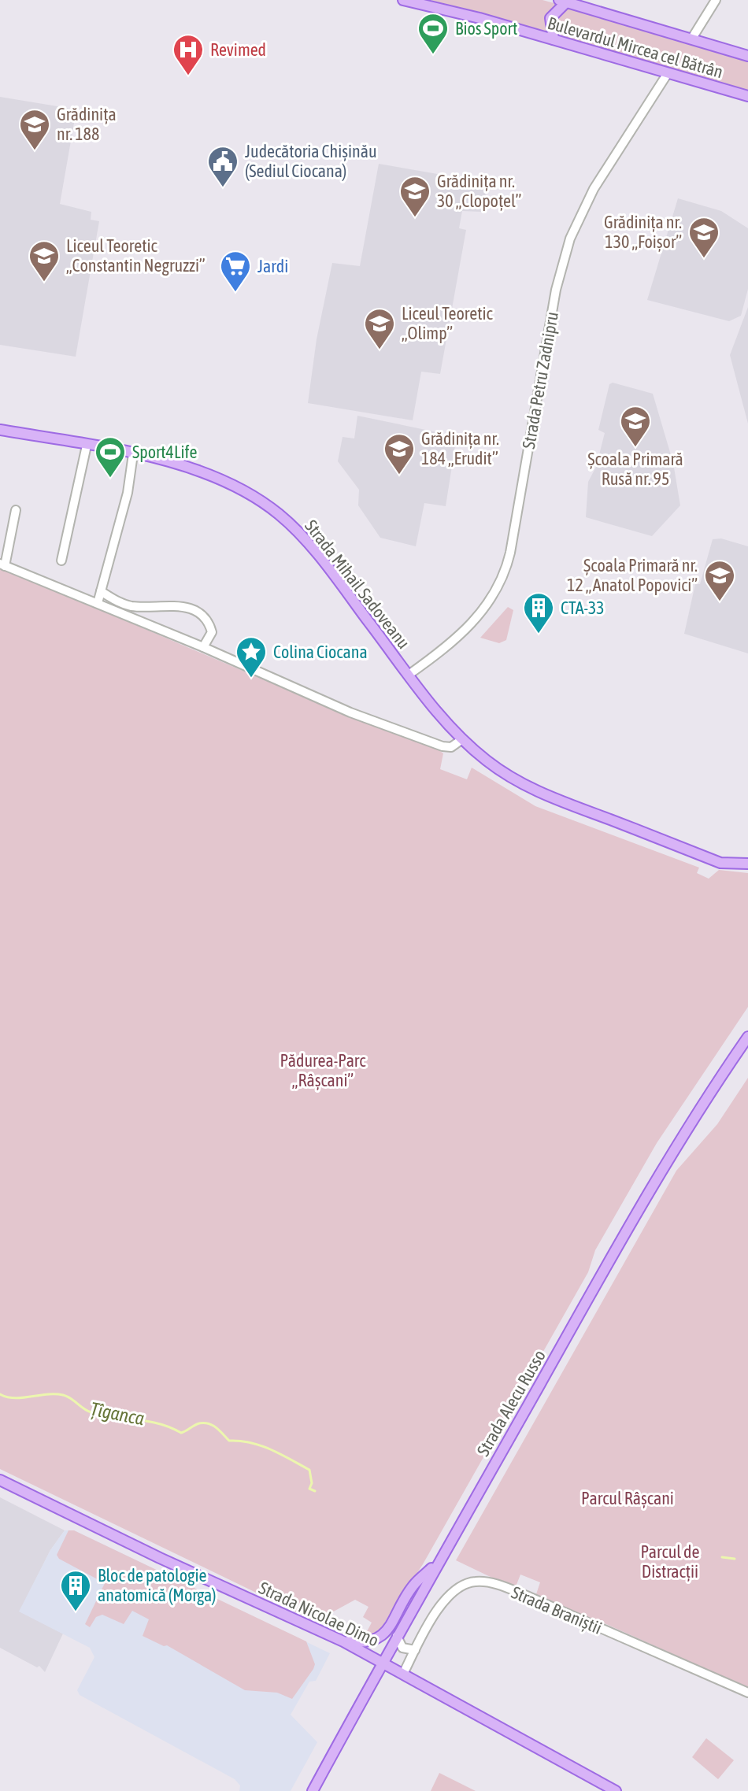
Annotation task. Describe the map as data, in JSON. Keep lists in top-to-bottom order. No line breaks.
{"streets":{"main road":["Bulevardul Mircea cel Bătrân","Strada Mihail Sadoveanu","Strada Alecu Russo","Strada Nicolae Dimo"],"street":["Strada Petru Zadnipru","Strada Braniștii"]},"crossings":[["Bulevardul Mircea cel Bătrân","Strada Petru Zadnipru"],["Strada Petru Zadnipru","Strada Mihail Sadoveanu"],["Strada Alecu Russo","Strada Nicolae Dimo"],["Strada Braniștii","Strada Nicolae Dimo"]],"water":["Țîganca"],"parks":["Pădurea-Parc „Râșcani”","Parcul Râșcani","Parcul de Distracții"],"places":{"sports":["Bios Sport","Sport4Life"],"hospital":["Revimed"],"school or university":["Grădinița nr. 188","Grădinița nr. 30 „Clopoțel”","Grădinița nr. 130 „Foișor”","Liceul Teoretic „Constantin Negruzzi”","Liceul Teoretic „Olimp”","Școala Primară Rusă nr. 95","Grădinița nr. 184 „Erudit”","Școala Primară nr. 12 „Anatol Popovici”"],"public building":["Judecătoria Chișinău (Sediul Ciocana)"],"supermarket":["Jardi"],"building":["CTA-33","Bloc de patologie anatomică (Morga)"],"place":["Colina Ciocana"]}}
